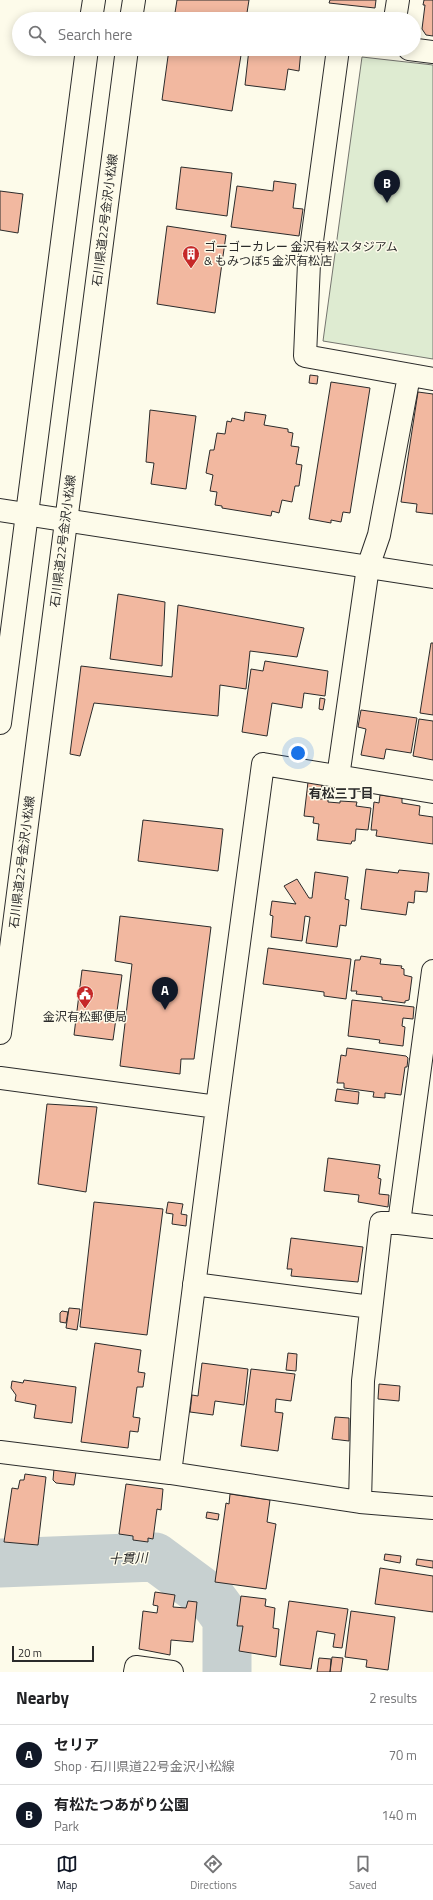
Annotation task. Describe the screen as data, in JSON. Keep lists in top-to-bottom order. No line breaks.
{"streets":{"street":["石川県道22号金沢小松線"]},"districts":["有松三丁目"],"water":["十貫川"],"places":{"building":["ゴーゴーカレー 金沢有松スタジアム & もみつぼ5 金沢有松店"],"public building":["金沢有松郵便局"]},"scale_bar":"20 m","page":{"search":"Search here","pins":["B","A"],"scale":"20 m","heading":["Nearby","2 results"],"list":[{"mark":"A","name":"セリア","note":"Shop · 石川県道22号金沢小松線","value":"70 m"},{"mark":"B","name":"有松たつあがり公園","note":"Park","value":"140 m"}],"nav":["Map","Directions","Saved"]}}
